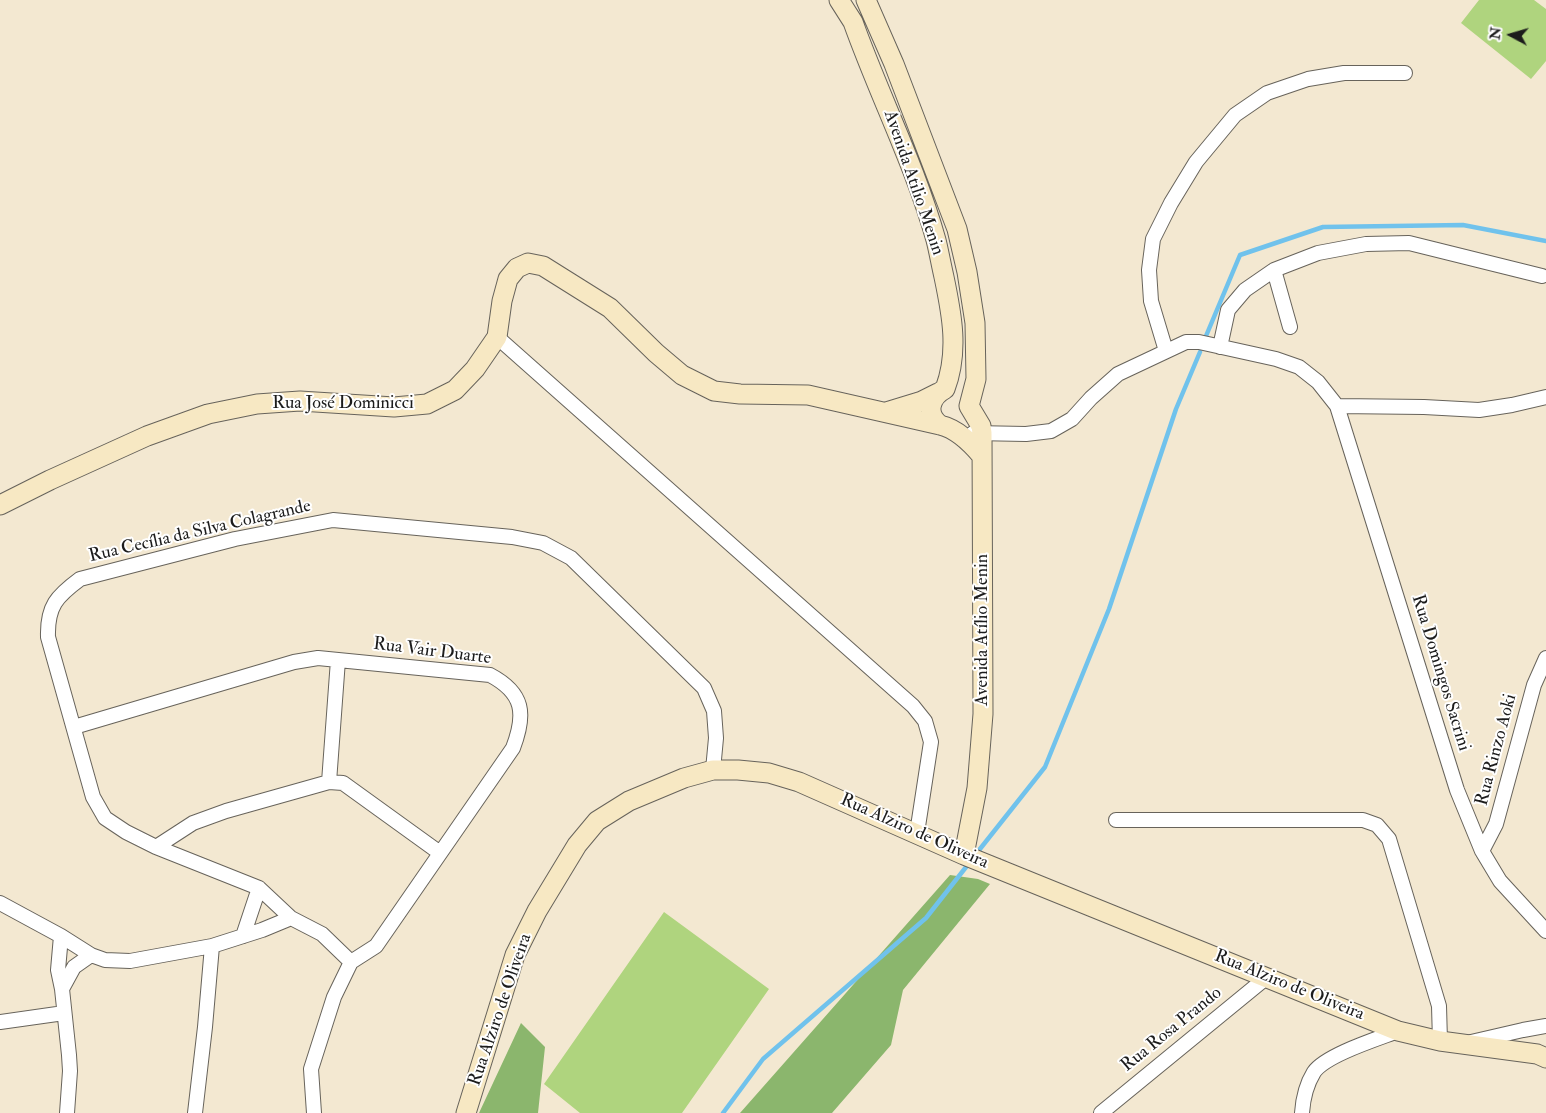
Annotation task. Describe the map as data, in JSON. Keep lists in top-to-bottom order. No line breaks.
{"streets":{"street":["Avenida Atilio Menin","Rua José Dominicci","Rua Cecília da Silva Colagrande","Avenida Atílio Menin","Rua Vair Duarte","Rua Domingos Sacrini","Rua Rinzo Aoki","Rua Alziro de Oliveira","Rua Rosa Prando"]},"crossings":[["Avenida Atilio Menin","Avenida Atílio Menin"],["Rua Cecília da Silva Colagrande","Rua Vair Duarte"],["Rua Cecília da Silva Colagrande","Rua Alziro de Oliveira"],["Avenida Atílio Menin","Rua Alziro de Oliveira"],["Rua Domingos Sacrini","Rua Rinzo Aoki"],["Rua Alziro de Oliveira","Rua Rosa Prando"]],"north":"left"}
